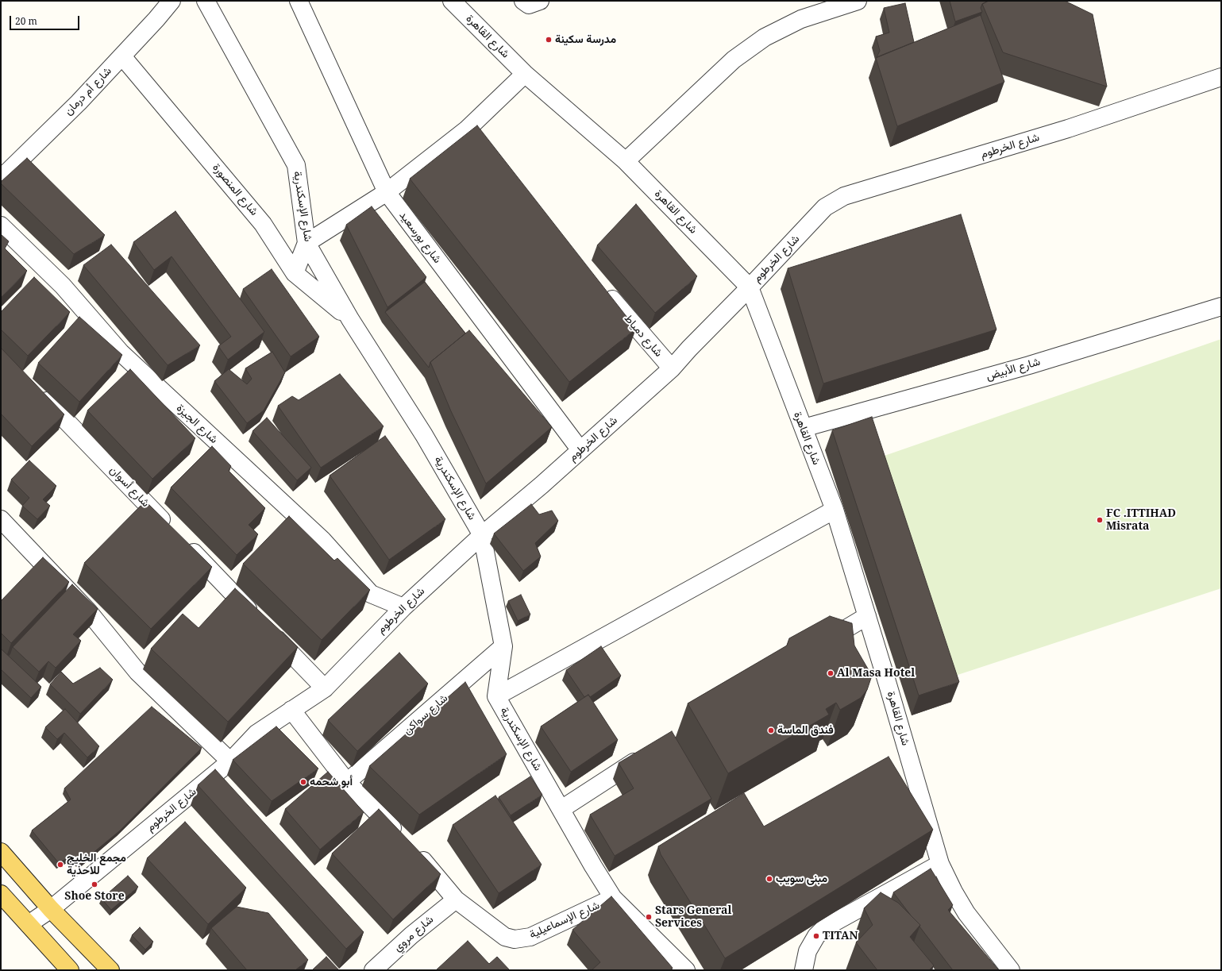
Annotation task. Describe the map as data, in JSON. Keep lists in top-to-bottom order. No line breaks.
{"streets":{"street":["شارع القاهرة","شارع أم درمان","شارع الخرطوم","شارع المنصورة","شارع الإسكندرية","شارع بورسعيد","شارع دمياط","شارع الأبيض","شارع الجيزة","شارع أسوان","شارع سواكن","شارع الإسماعيلية","شارع مروي"]},"crossings":[["شارع القاهرة","شارع الخرطوم"],["شارع القاهرة","شارع الأبيض"],["شارع أم درمان","شارع المنصورة"],["شارع الخرطوم","شارع الإسكندرية"],["شارع الخرطوم","شارع بورسعيد"],["شارع الخرطوم","شارع دمياط"],["شارع الخرطوم","شارع الجيزة"],["شارع الخرطوم","شارع الإسماعيلية"],["شارع المنصورة","شارع الإسكندرية"],["شارع الإسكندرية","شارع سواكن"],["شارع الإسكندرية","شارع الإسماعيلية"],["شارع سواكن","شارع الإسماعيلية"],["شارع الإسماعيلية","شارع مروي"]],"places":["مدرسة سكينة","FC .ITTIHAD Misrata","Al Masa Hotel","فندق الماسة","أبو شحمه","مجمع الخليج للاحذية","مبنى سويب","Shoe Store","Stars General Services","TITAN"],"scale_bar":"20 m"}
